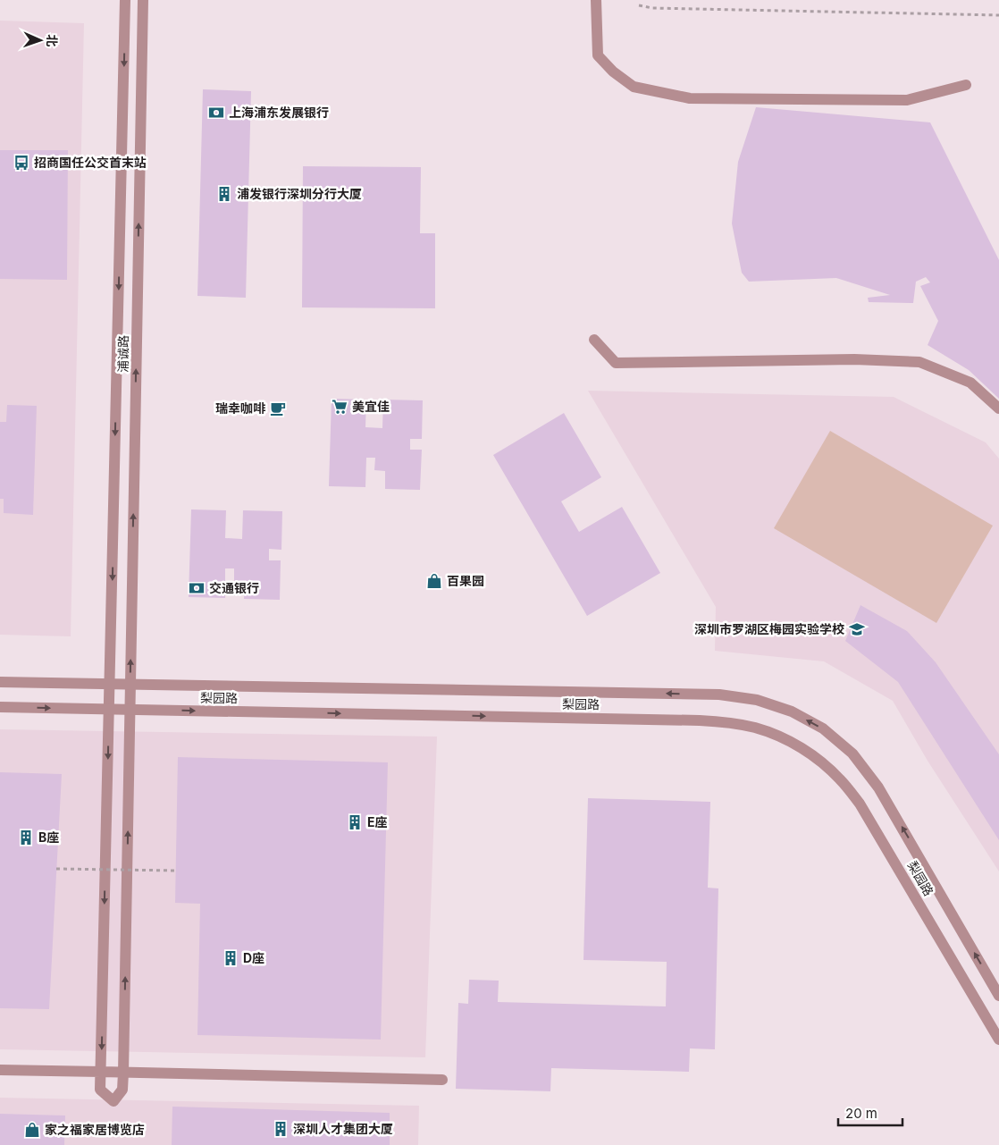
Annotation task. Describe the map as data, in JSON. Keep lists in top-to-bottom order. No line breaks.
{"streets":{"street":["浦诚路","梨园路"]},"crossings":[["浦诚路","梨园路"]],"places":{"bank":["上海浦东发展银行","交通银行"],"bus stop":["招商国任公交首末站"],"building":["浦发银行深圳分行大厦","E座","B座","D座","深圳人才集团大厦"],"supermarket":["美宜佳"],"cafe":["瑞幸咖啡"],"shop":["百果园","家之福家居博览店"],"school or university":["深圳市罗湖区梅园实验学校"]},"scale_bar":"20 m","north":"right"}
